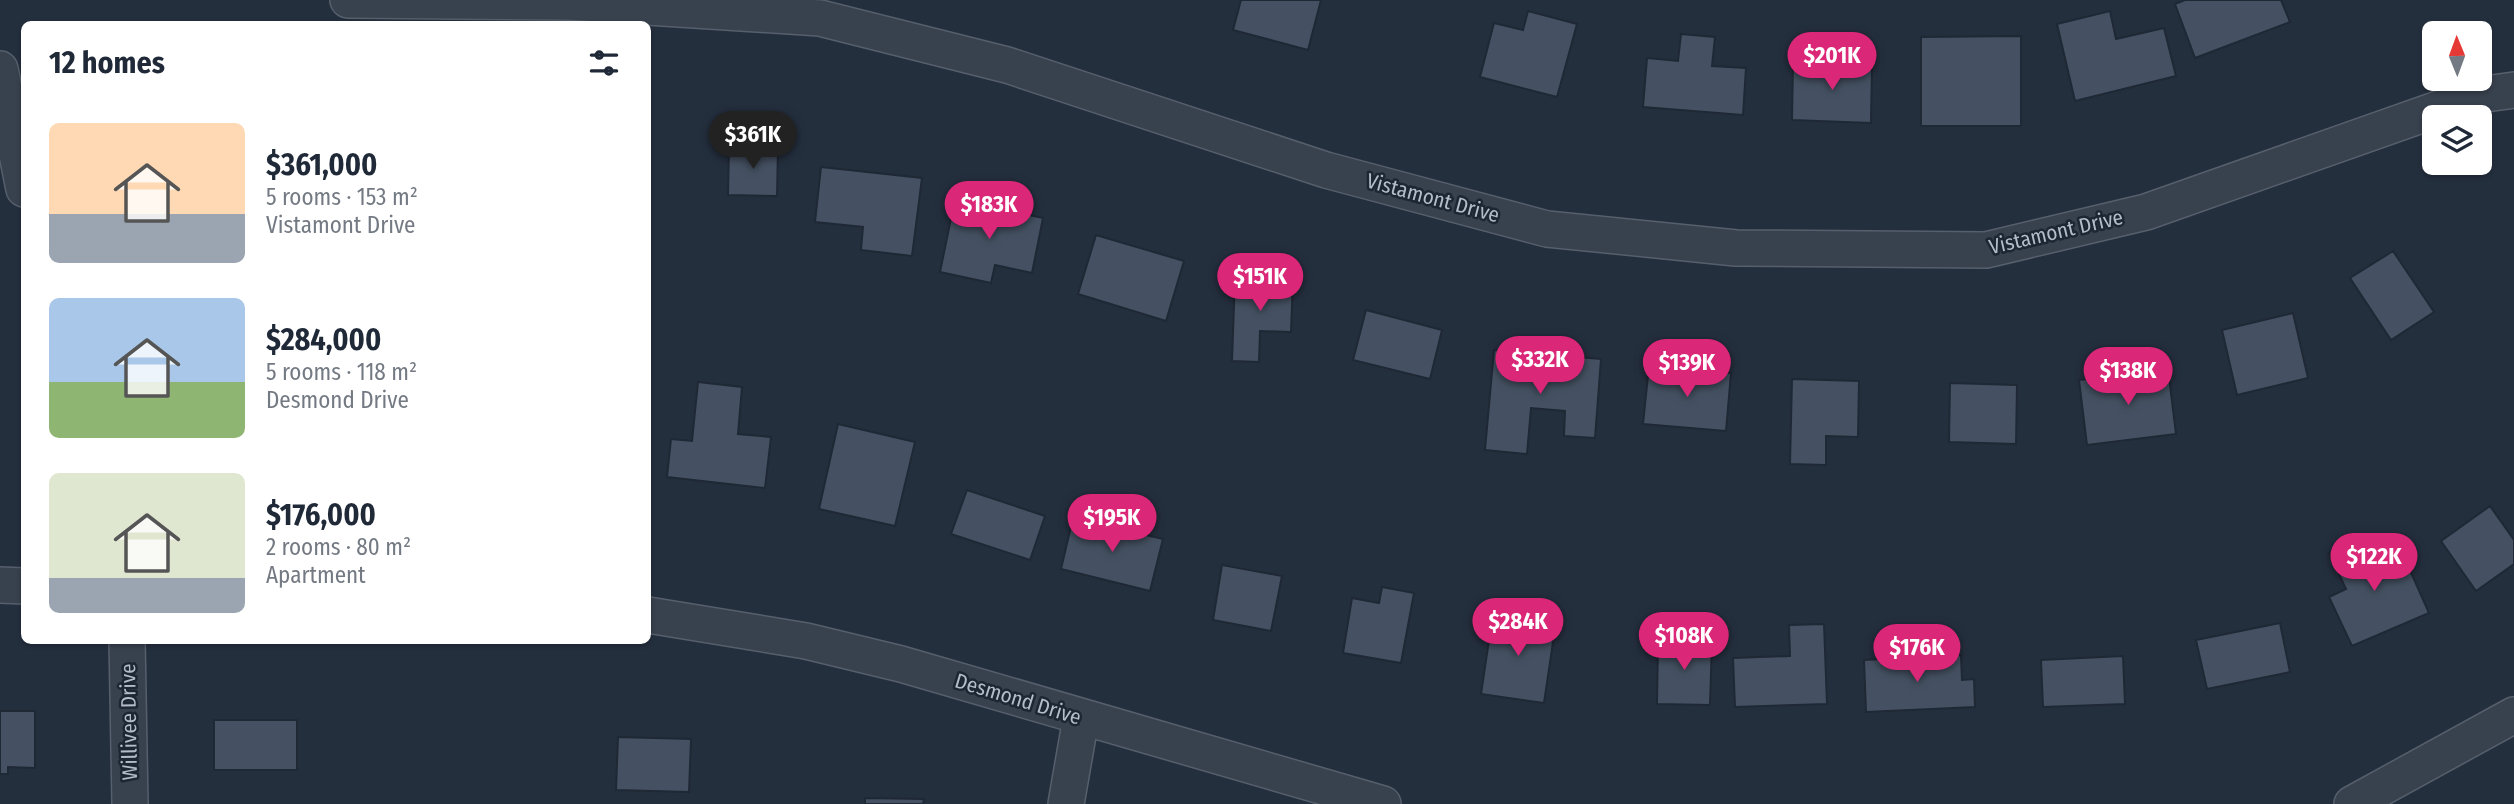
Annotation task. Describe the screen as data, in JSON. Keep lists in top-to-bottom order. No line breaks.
{"streets":{"street":["Vistamont Drive","Desmond Drive","Willivee Drive"]},"north":"top","page":{"heading":"12 homes","price":["$201K","$361K","$183K","$151K","$332K","$139K","$138K","$195K","$122K","$284K","$108K","$176K"],"list":[{"name":"$361,000","note":"5 rooms · 153 m² · Vistamont Drive"},{"name":"$284,000","note":"5 rooms · 118 m² · Desmond Drive"},{"name":"$176,000","note":"2 rooms · 80 m² · Apartment"}]}}
